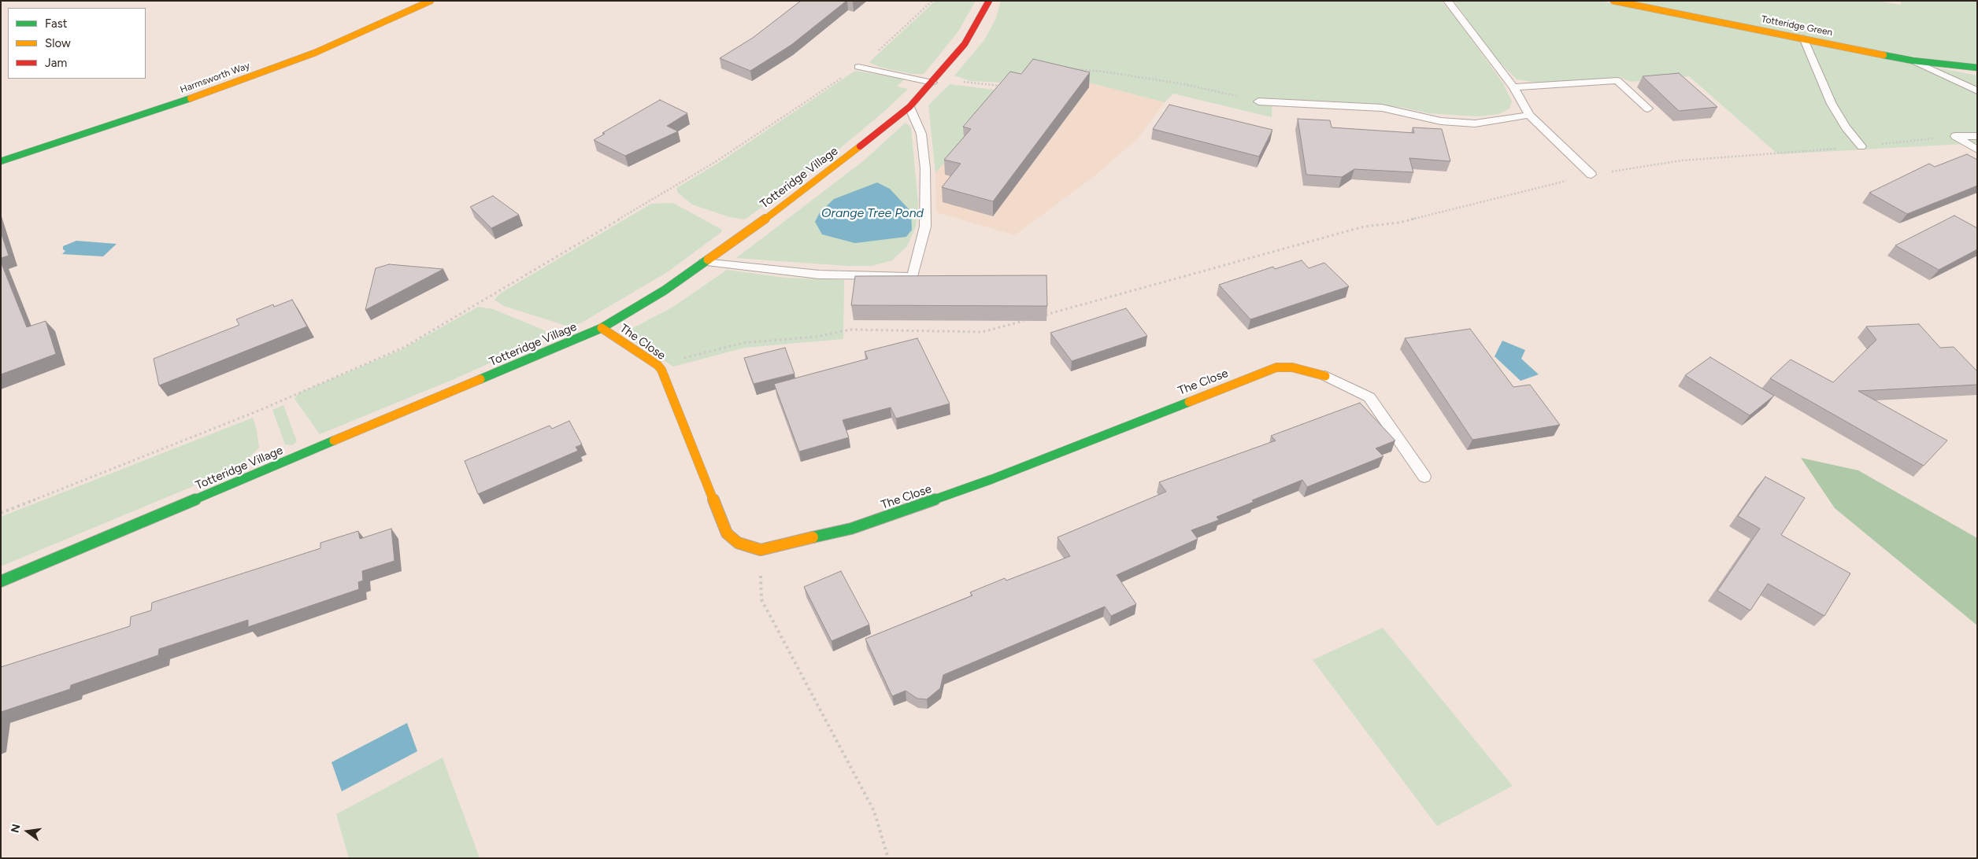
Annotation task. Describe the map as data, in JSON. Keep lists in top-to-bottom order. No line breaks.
{"streets":{"street":["Totteridge Green","Harmsworth Way","Totteridge Village","The Close"]},"crossings":[["Totteridge Village","The Close"]],"water":["Orange Tree Pond"],"legend":["Fast","Slow","Jam"],"north":"left"}
